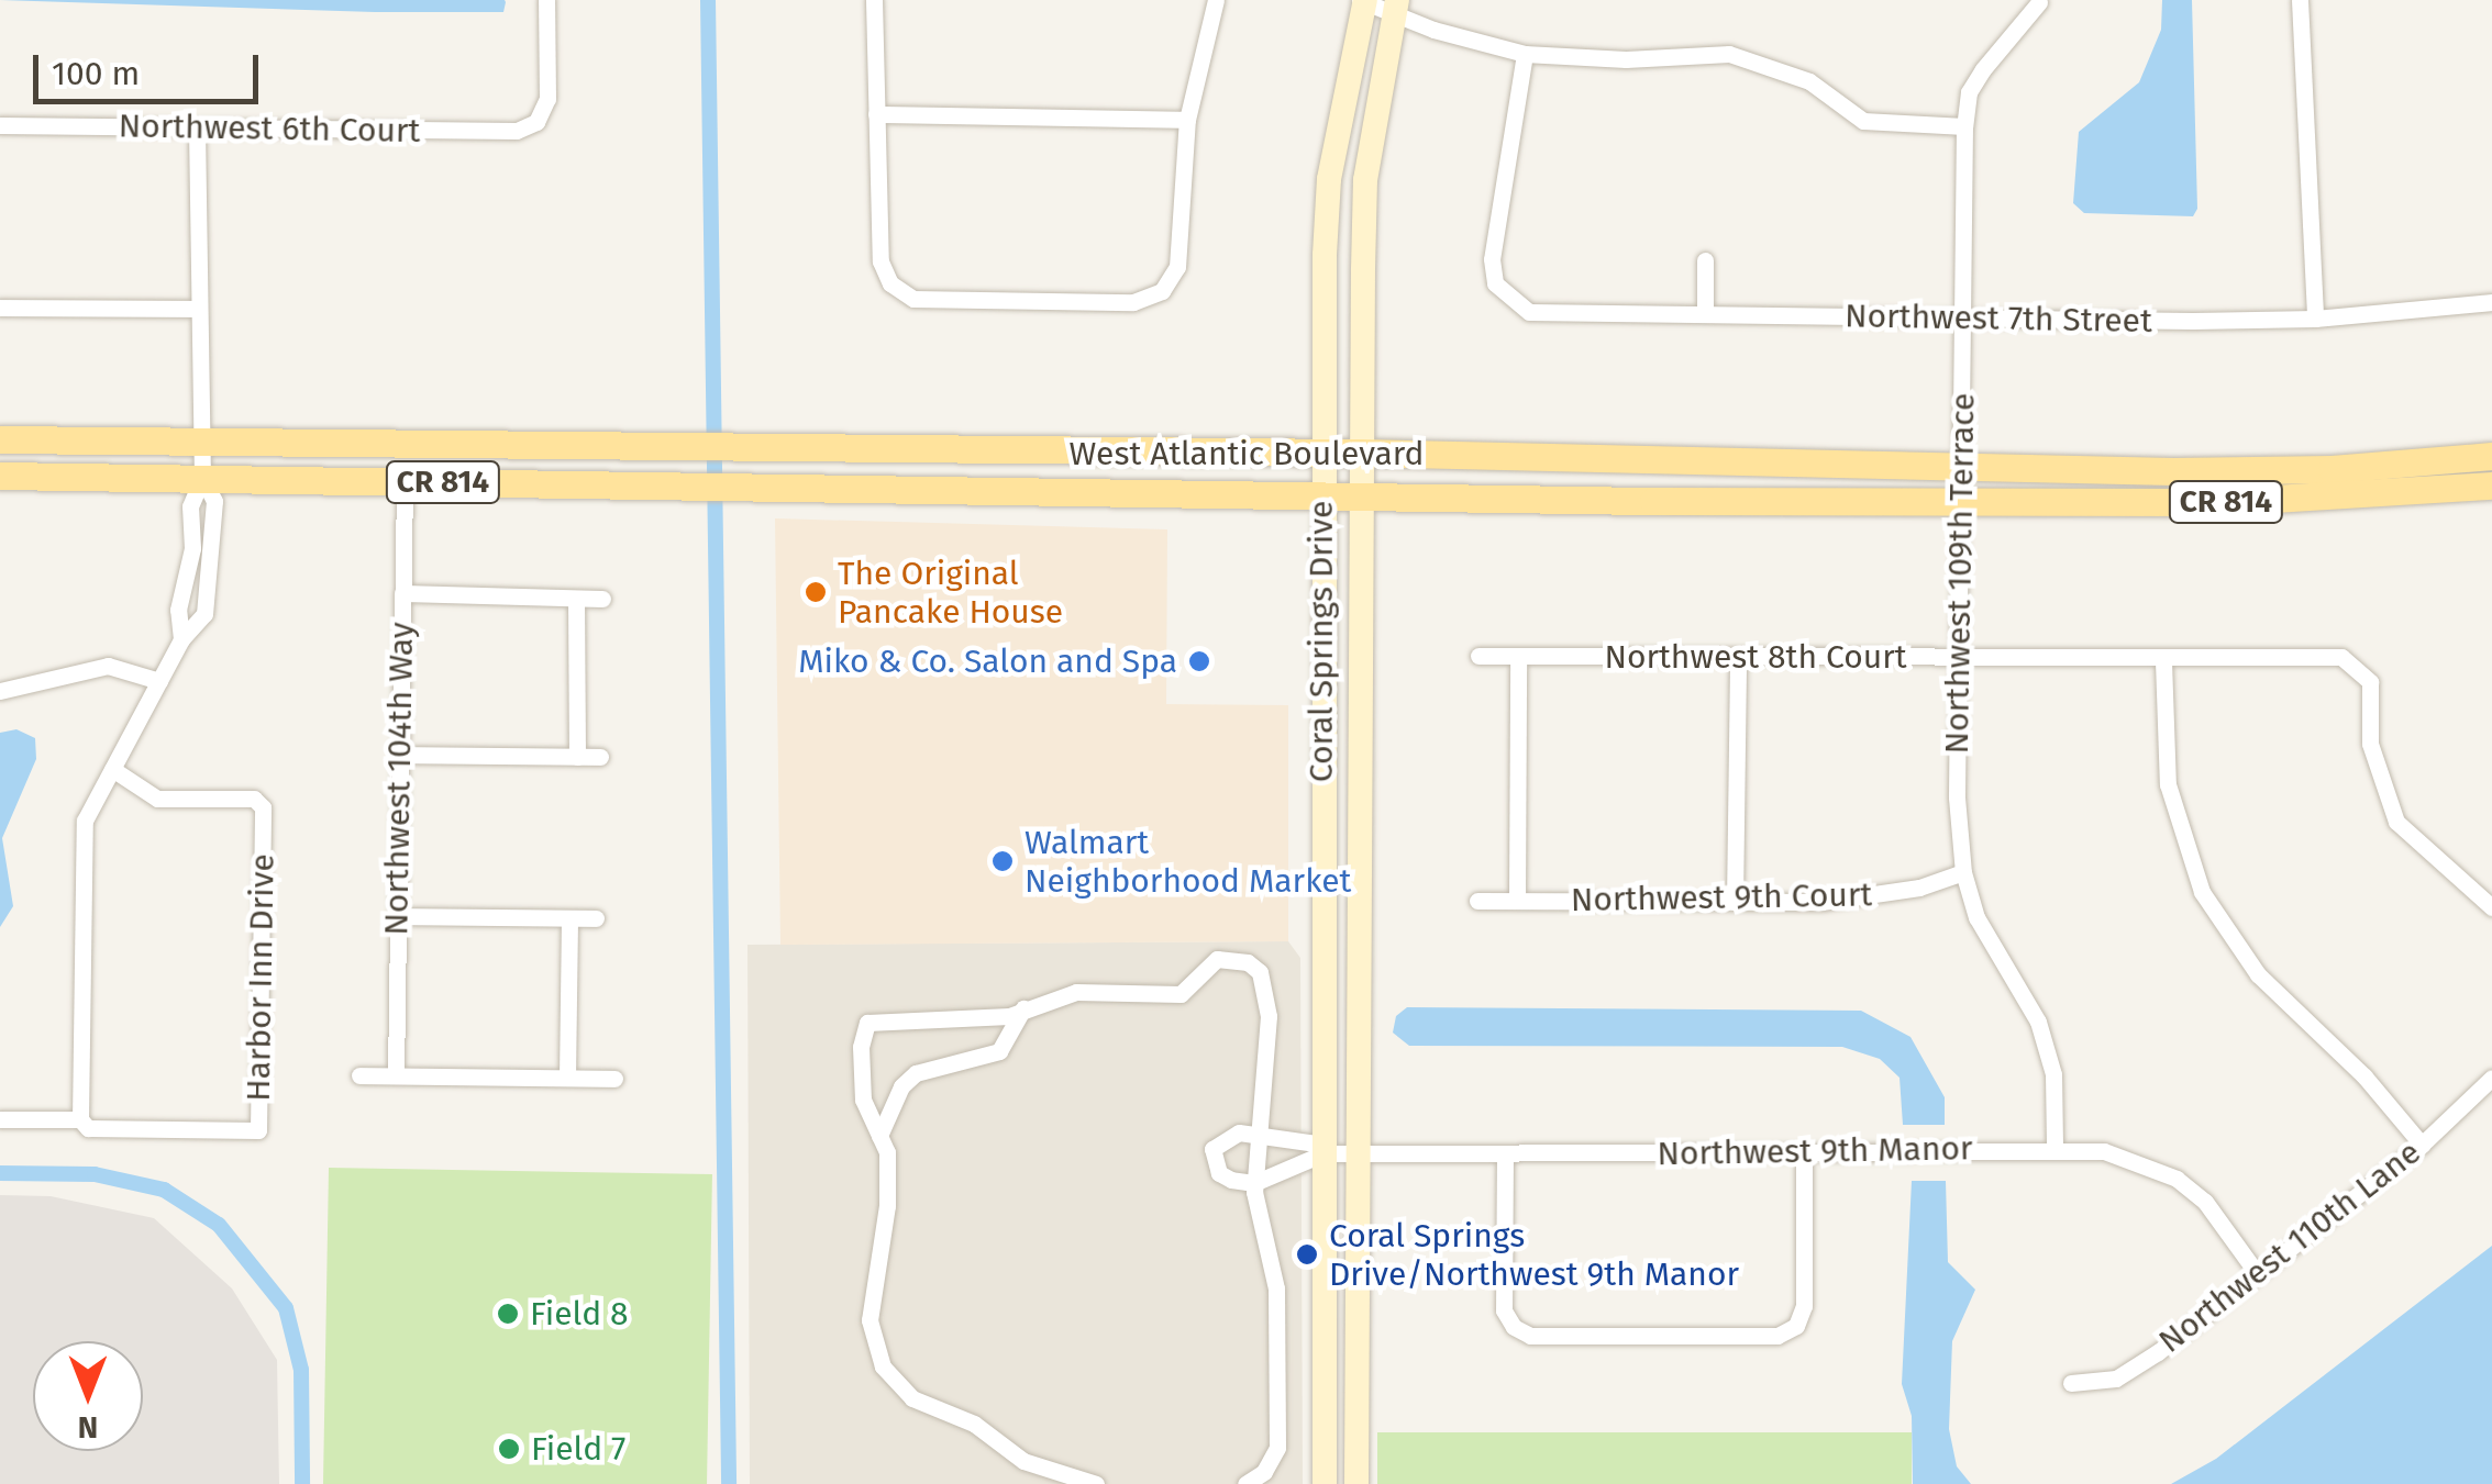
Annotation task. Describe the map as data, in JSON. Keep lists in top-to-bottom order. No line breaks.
{"streets":{"main road":["West Atlantic Boulevard","CR 814","Coral Springs Drive"],"street":["Northwest 6th Court","Northwest 7th Street","Northwest 109th Terrace","Northwest 8th Court","Northwest 104th Way","Northwest 9th Court","Harbor Inn Drive","Northwest 9th Manor","Northwest 110th Lane"]},"crossings":[["Northwest 7th Street","Northwest 109th Terrace"],["West Atlantic Boulevard","Northwest 109th Terrace"],["West Atlantic Boulevard","Coral Springs Drive"],["West Atlantic Boulevard","Northwest 104th Way"],["Northwest 109th Terrace","Northwest 8th Court"],["Northwest 109th Terrace","Northwest 9th Court"],["Northwest 109th Terrace","Northwest 9th Manor"],["Coral Springs Drive","Northwest 9th Manor"],["Northwest 9th Manor","Northwest 110th Lane"]],"places":["The Original Pancake House","Miko & Co. Salon and Spa","Walmart Neighborhood Market","Coral Springs Drive/Northwest 9th Manor","Field 8","Field 7"],"scale_bar":"100 m","north":"bottom"}
